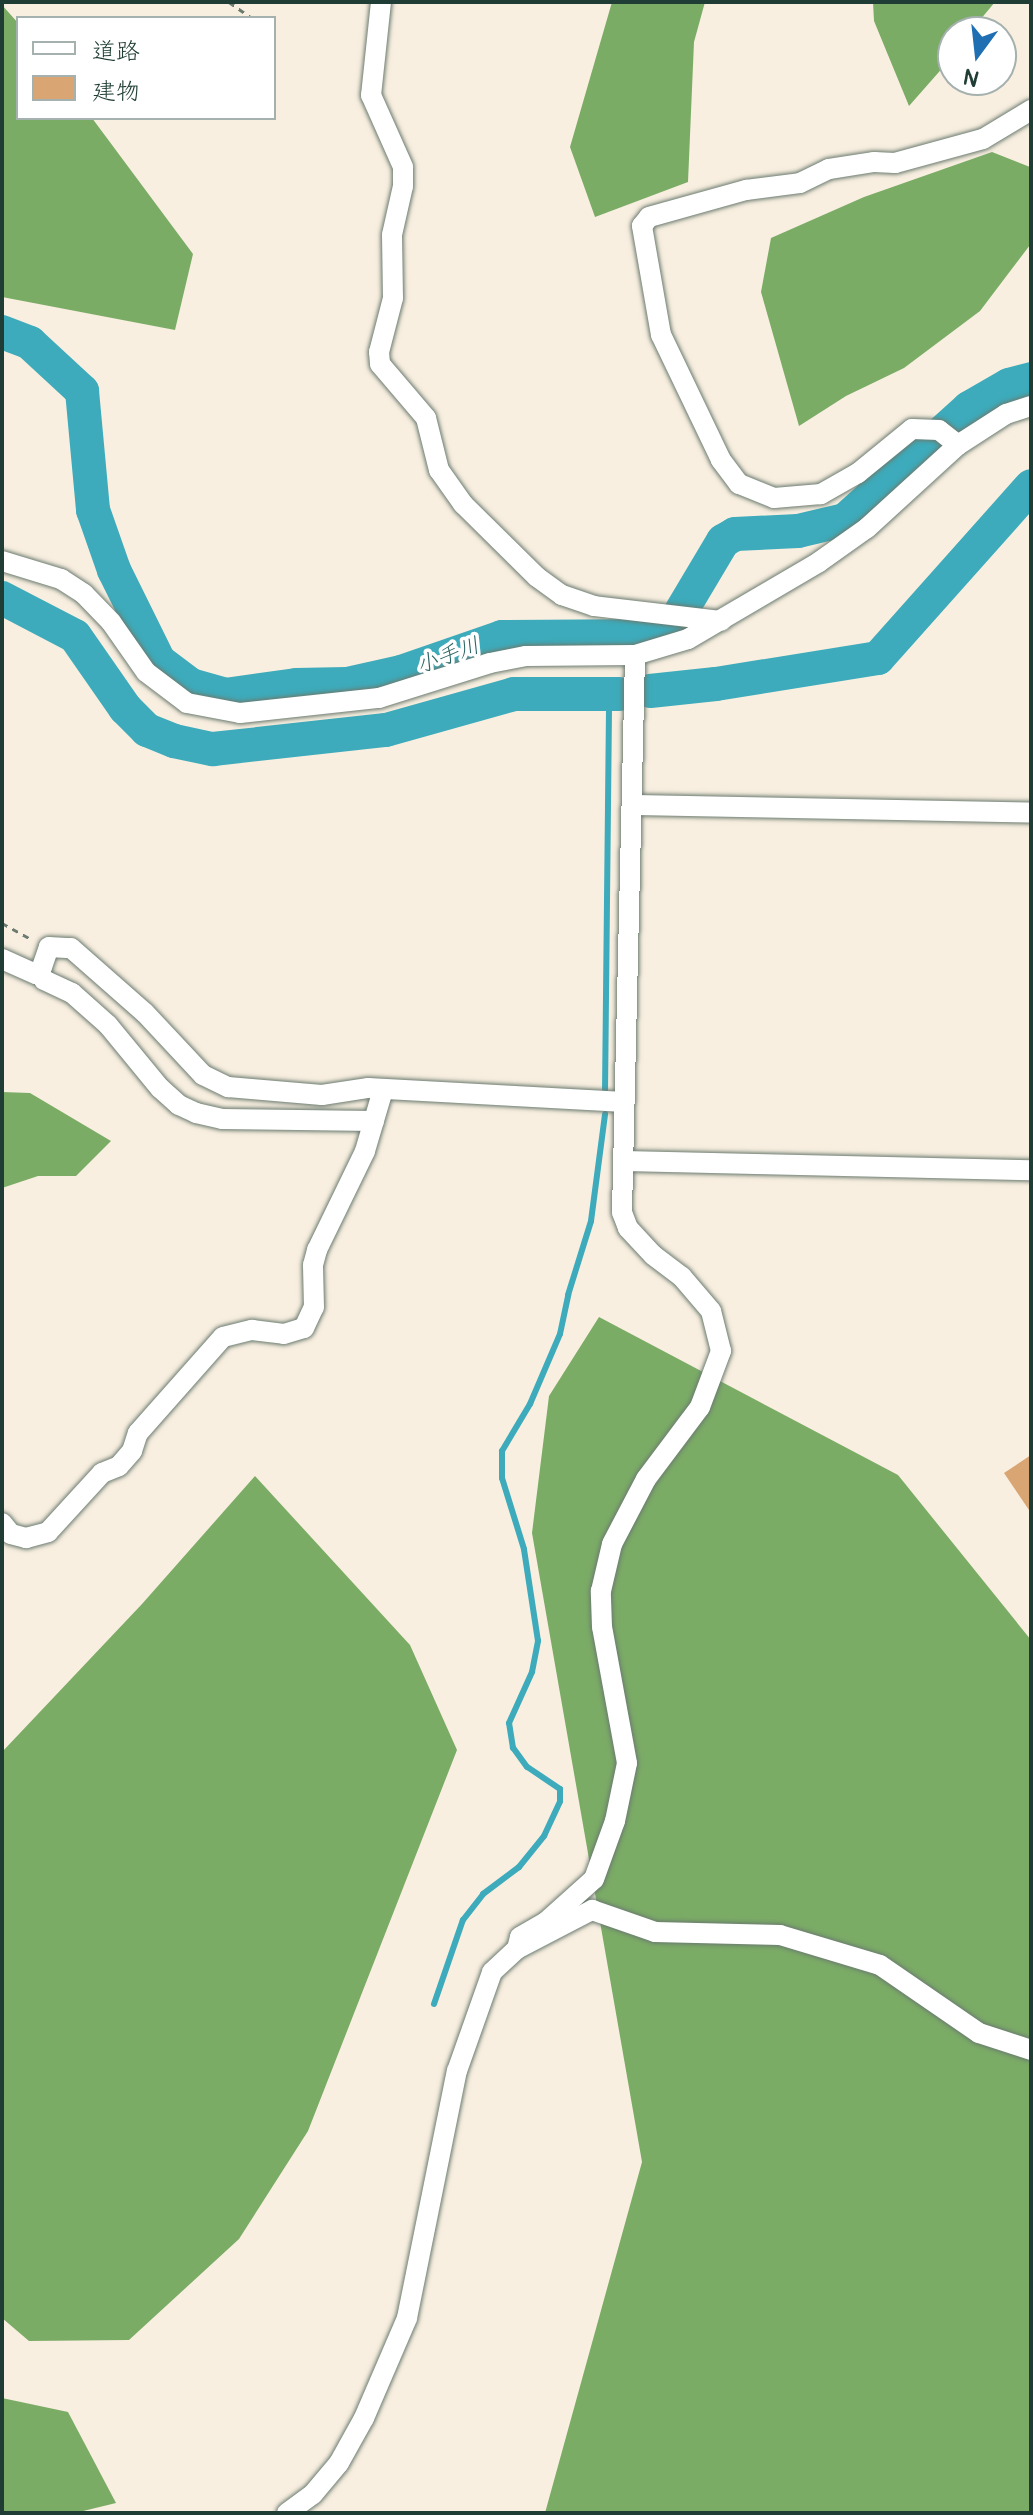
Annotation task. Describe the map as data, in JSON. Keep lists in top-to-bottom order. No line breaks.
{"water":["小手川"],"legend":["道路","建物"],"north":"bottom"}
